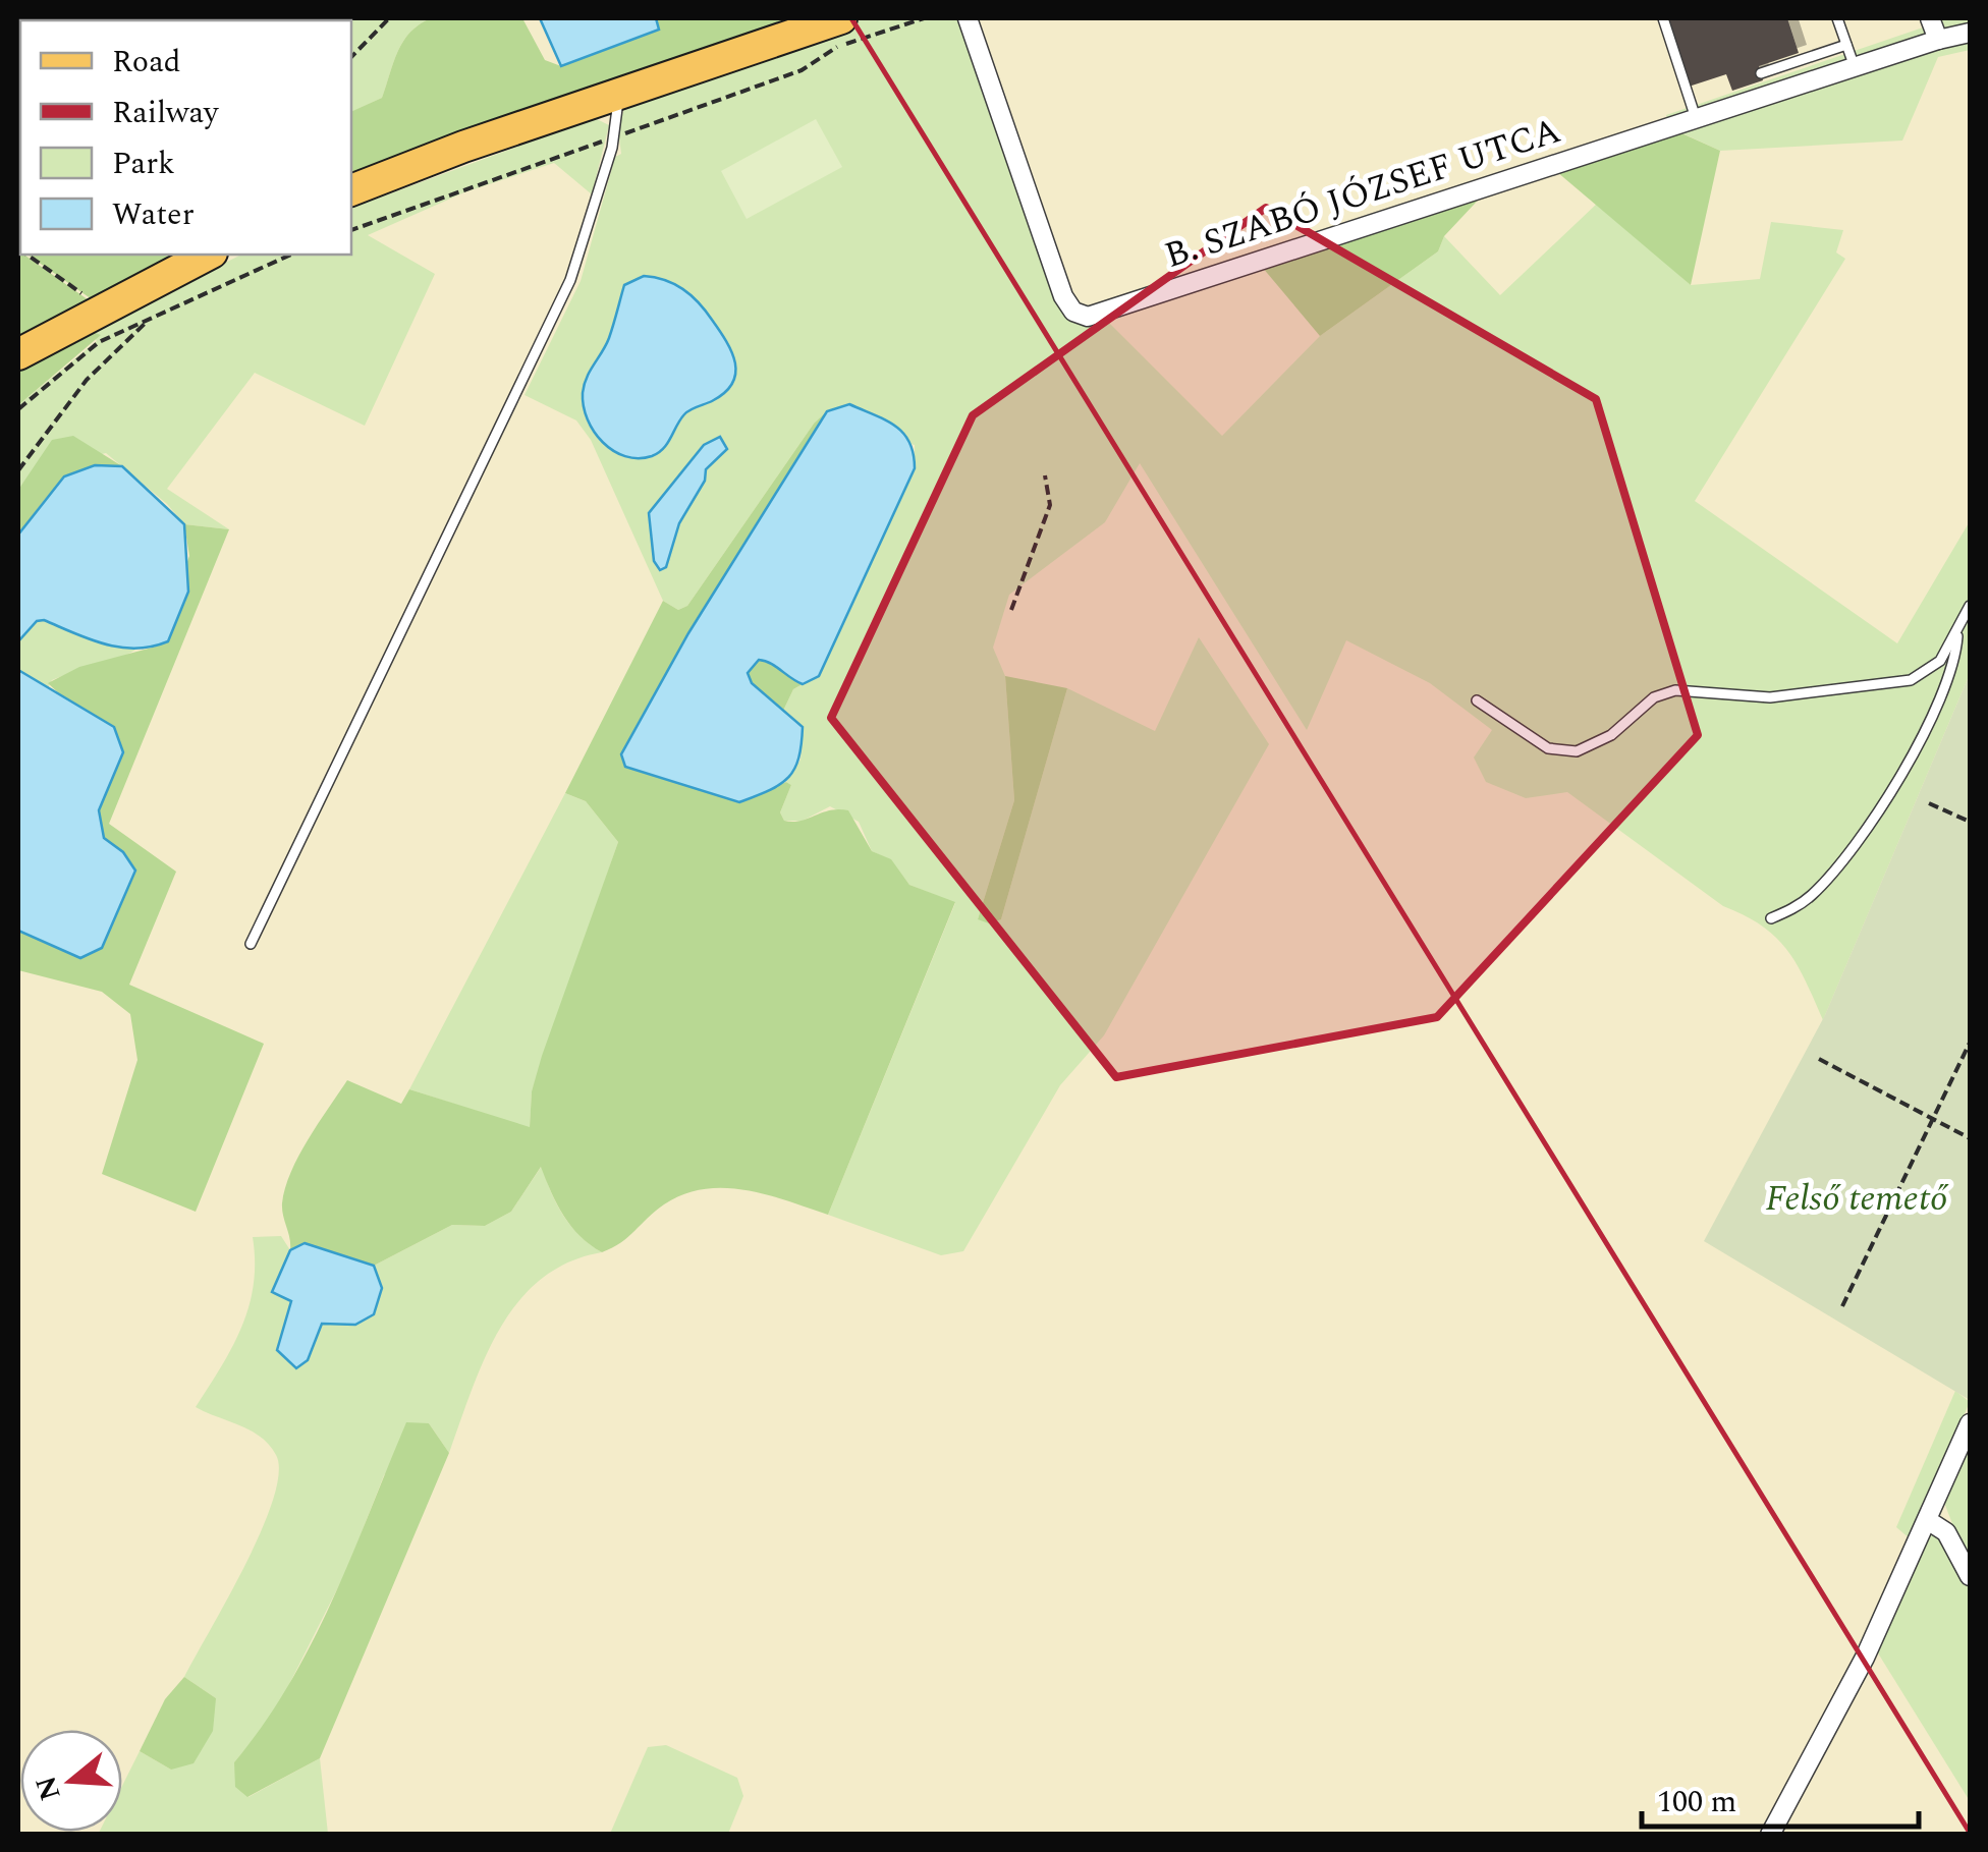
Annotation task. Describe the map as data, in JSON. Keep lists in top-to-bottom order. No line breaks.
{"streets":{"street":["B. SZABÓ JÓZSEF UTCA"]},"parks":["Felső temető"],"legend":["Road","Railway","Park","Water"],"scale_bar":"100 m","north":"left"}
